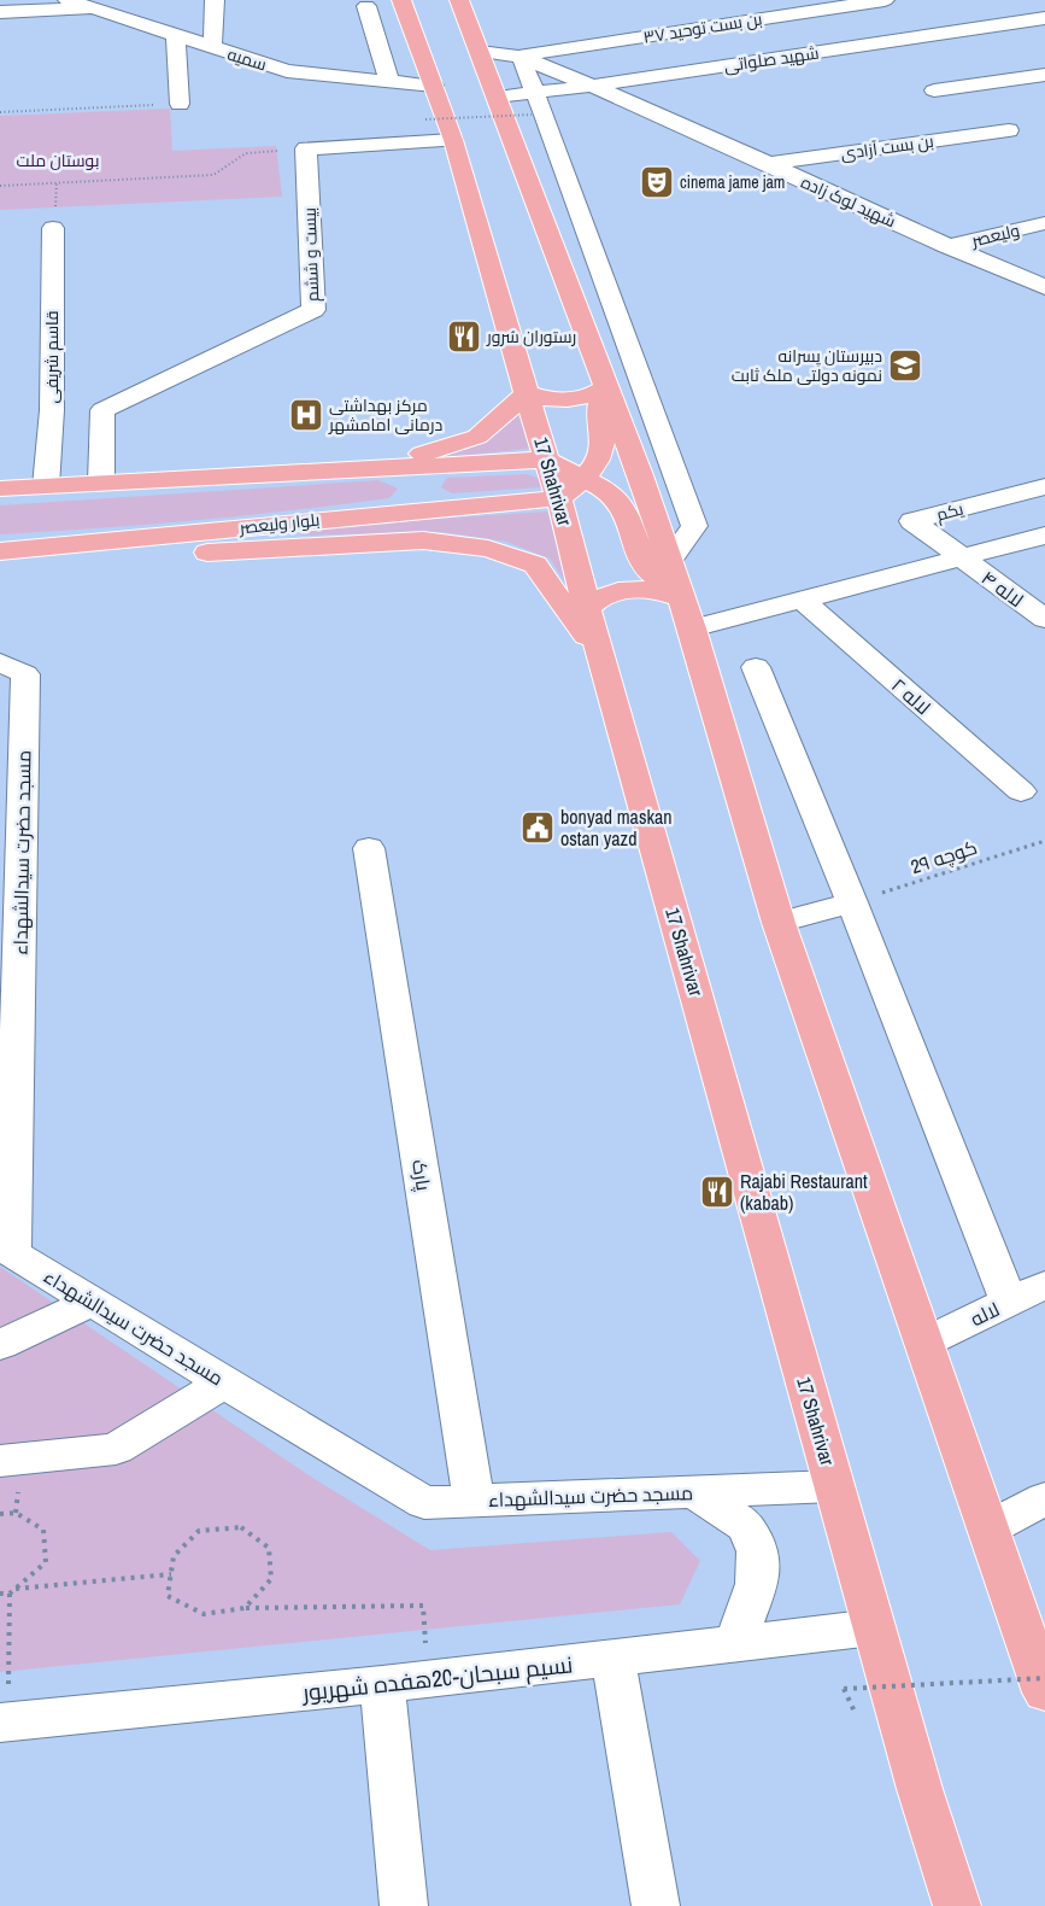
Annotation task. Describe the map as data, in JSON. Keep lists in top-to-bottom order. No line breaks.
{"streets":{"main road":["17 Shahrivar","بلوار ولیعصر"],"street":["بن بست توحید ۳۷","سمیه","شهید صلواتی","بن بست آزادی","شهید لوک زاده","ولیعصر","بیست و ششم","قاسم شریفی","یکم","لاله ۴","لاله ۲","مسجد حضرت سیدالشهداء","پارک","لاله","نسیم سبحان-20هفده شهریور"],"path":["کوچه 2۹"]},"crossings":[["بن بست توحید ۳۷","شهید لوک زاده"],["سمیه","17 Shahrivar"],["شهید صلواتی","شهید لوک زاده"],["بن بست آزادی","شهید لوک زاده"],["شهید لوک زاده","ولیعصر"],["بیست و ششم","قاسم شریفی"],["17 Shahrivar","بلوار ولیعصر"],["17 Shahrivar","مسجد حضرت سیدالشهداء"],["17 Shahrivar","نسیم سبحان-20هفده شهریور"],["یکم","لاله ۴"],["مسجد حضرت سیدالشهداء","پارک"]],"parks":["بوستان ملت"],"places":{"theatre":["cinema jame jam"],"restaurant":["رستوران سُرور","Rajabi Restaurant (kabab)"],"school or university":["دبیرستان پسرانه نمونه دولتی ملک ثابت"],"hospital":["مرکز بهداشتی درمانی امامشهر"],"public building":["bonyad maskan ostan yazd"]}}
